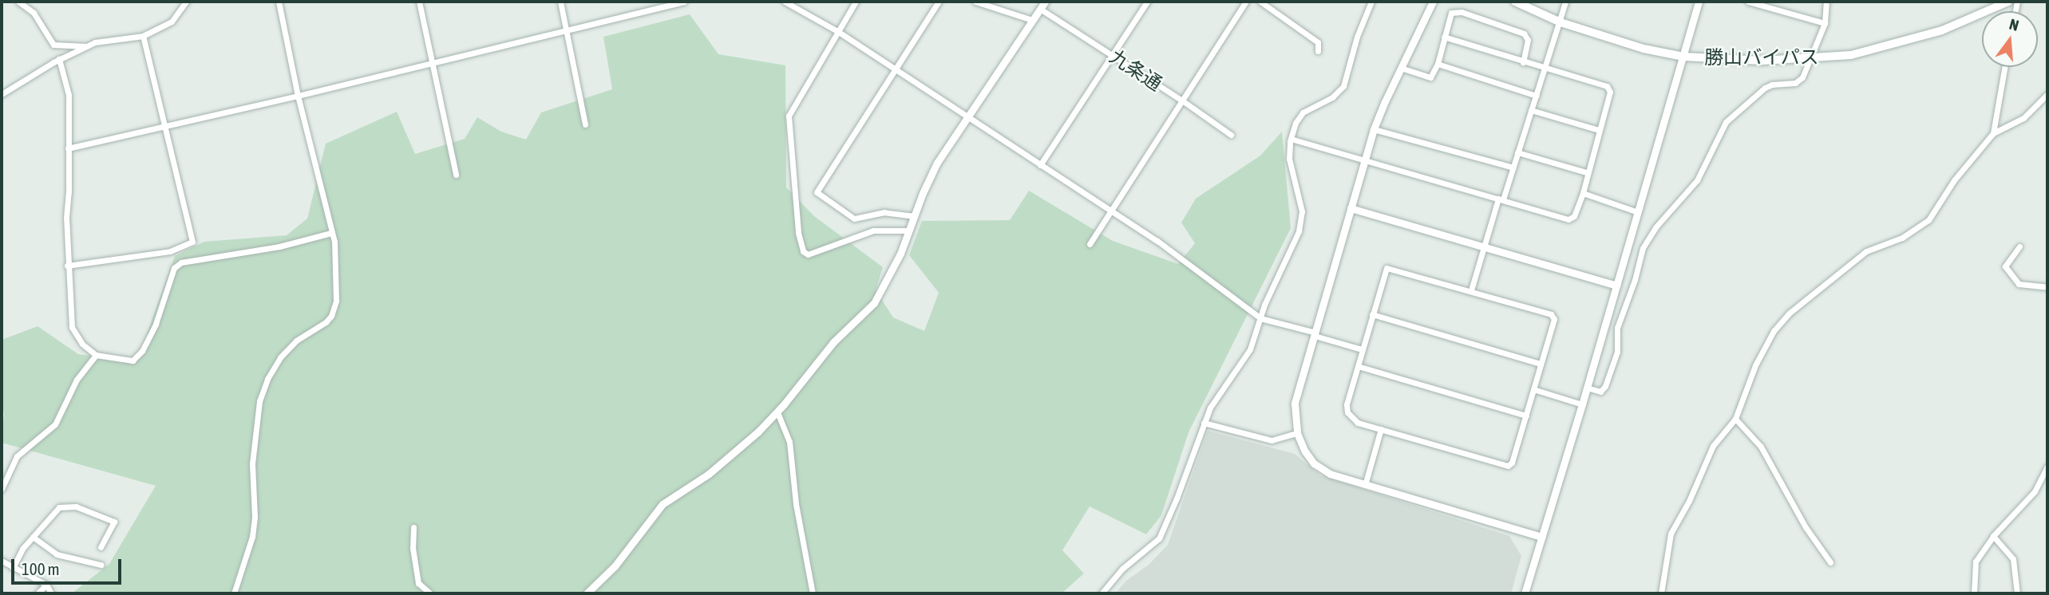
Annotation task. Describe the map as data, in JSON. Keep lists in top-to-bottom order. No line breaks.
{"streets":{"main road":["勝山バイパス"],"street":["九条通"]},"scale_bar":"100 m","north":"top"}
